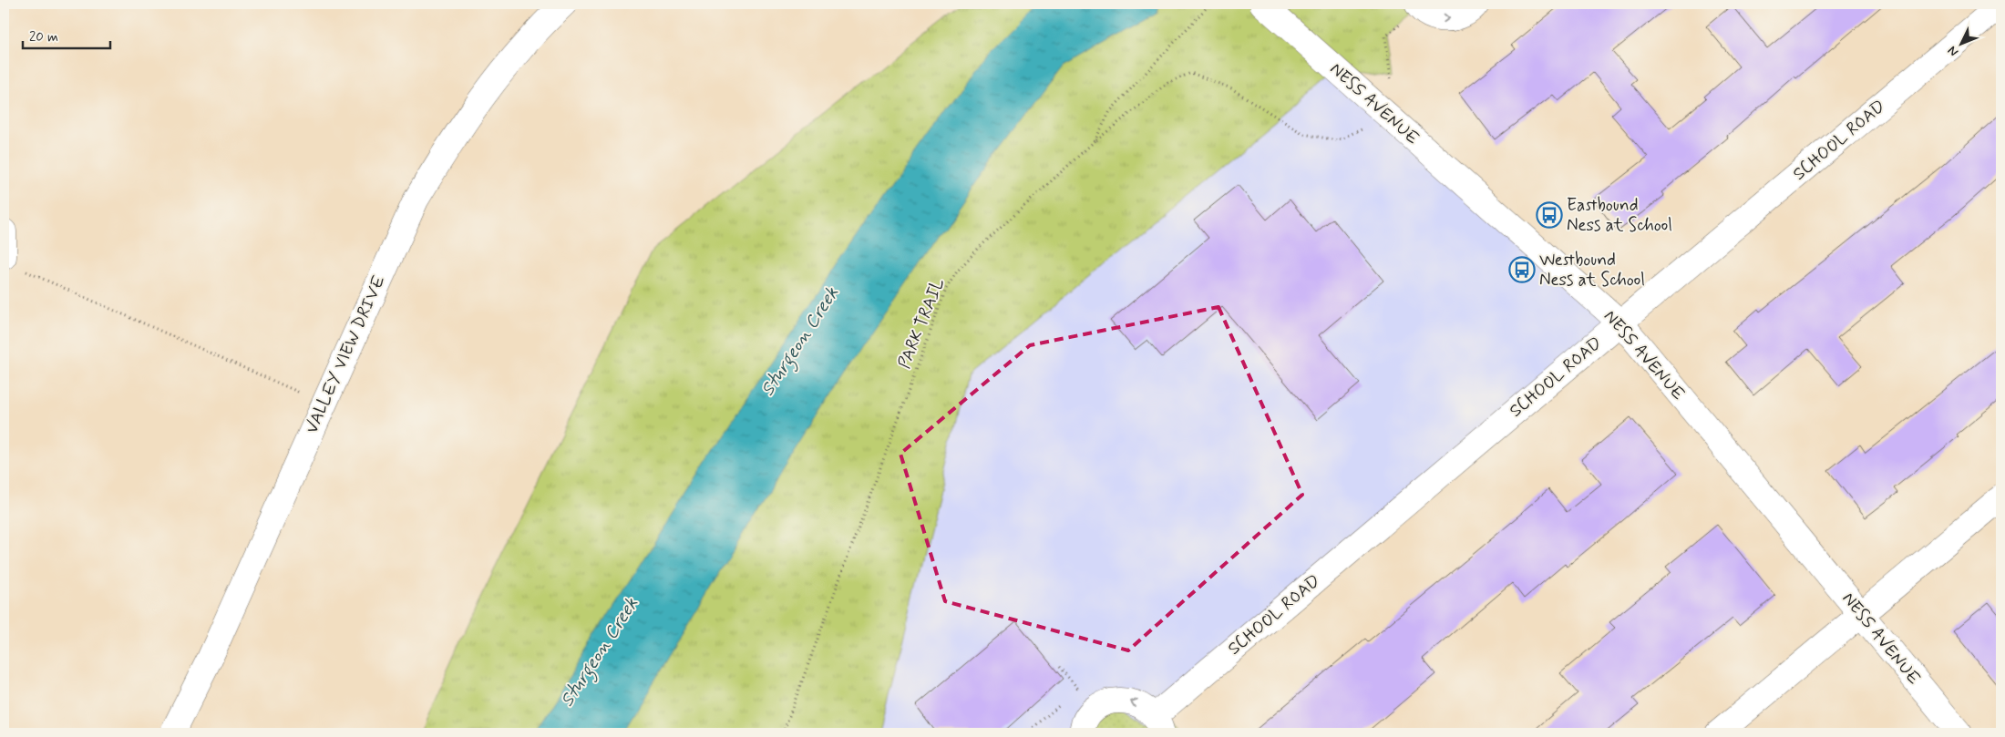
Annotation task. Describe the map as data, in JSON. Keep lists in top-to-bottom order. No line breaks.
{"streets":{"street":["NESS AVENUE","SCHOOL ROAD","VALLEY VIEW DRIVE"],"path":["PARK TRAIL"]},"crossings":[["NESS AVENUE","SCHOOL ROAD"]],"water":["Sturgeon Creek"],"places":{"bus stop":["Eastbound Ness at School","Westbound Ness at School"]},"scale_bar":"20 m","north":"bottom left"}
